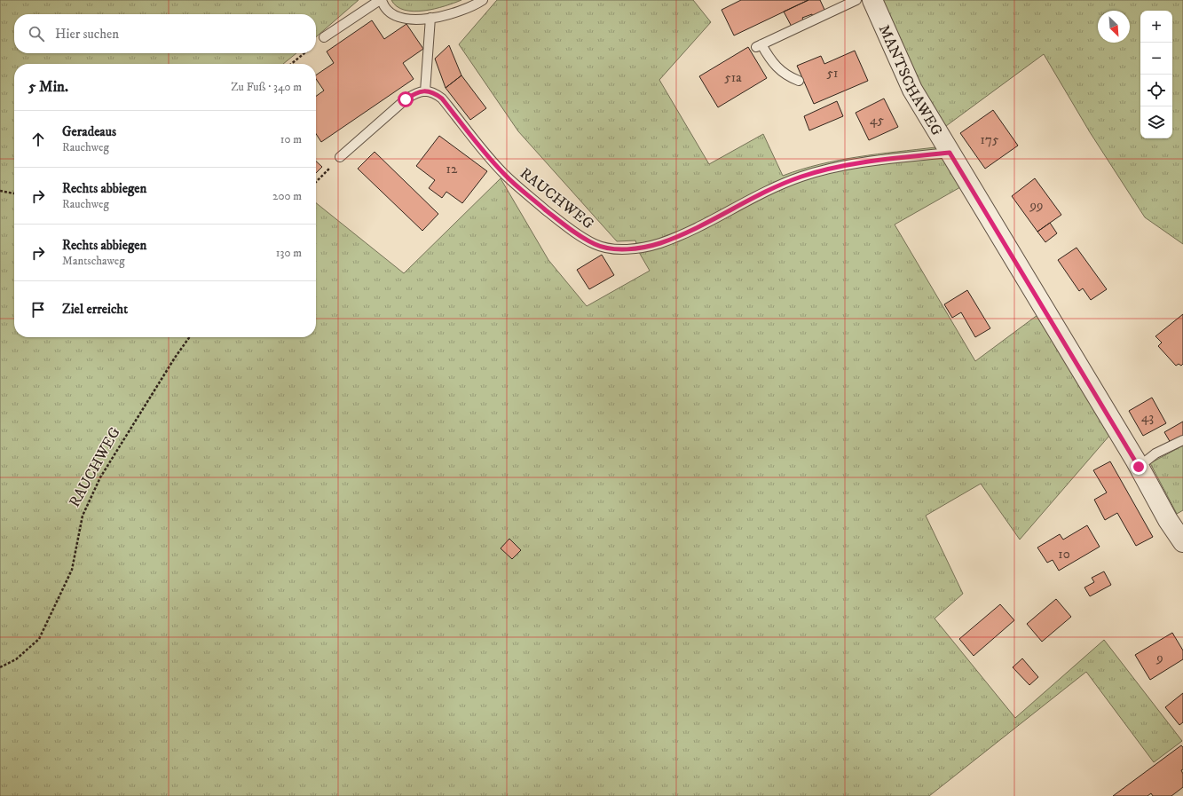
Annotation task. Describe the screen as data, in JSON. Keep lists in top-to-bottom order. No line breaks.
{"streets":{"street":["MANTSCHAWEG"],"lane":["RAUCHWEG"]},"crossings":[["MANTSCHAWEG","RAUCHWEG"]],"house_numbers":["51","51a","45","175","12","99","43","10","9"],"north":"bottom right","page":{"map_buttons":["+","−"],"search":"Hier suchen","heading":["5 Min.","Zu Fuß · 340 m"],"list":[["Geradeaus","Rauchweg","10 m"],["Rechts abbiegen","Rauchweg","200 m"],["Rechts abbiegen","Mantschaweg","130 m"],"Ziel erreicht"]}}
